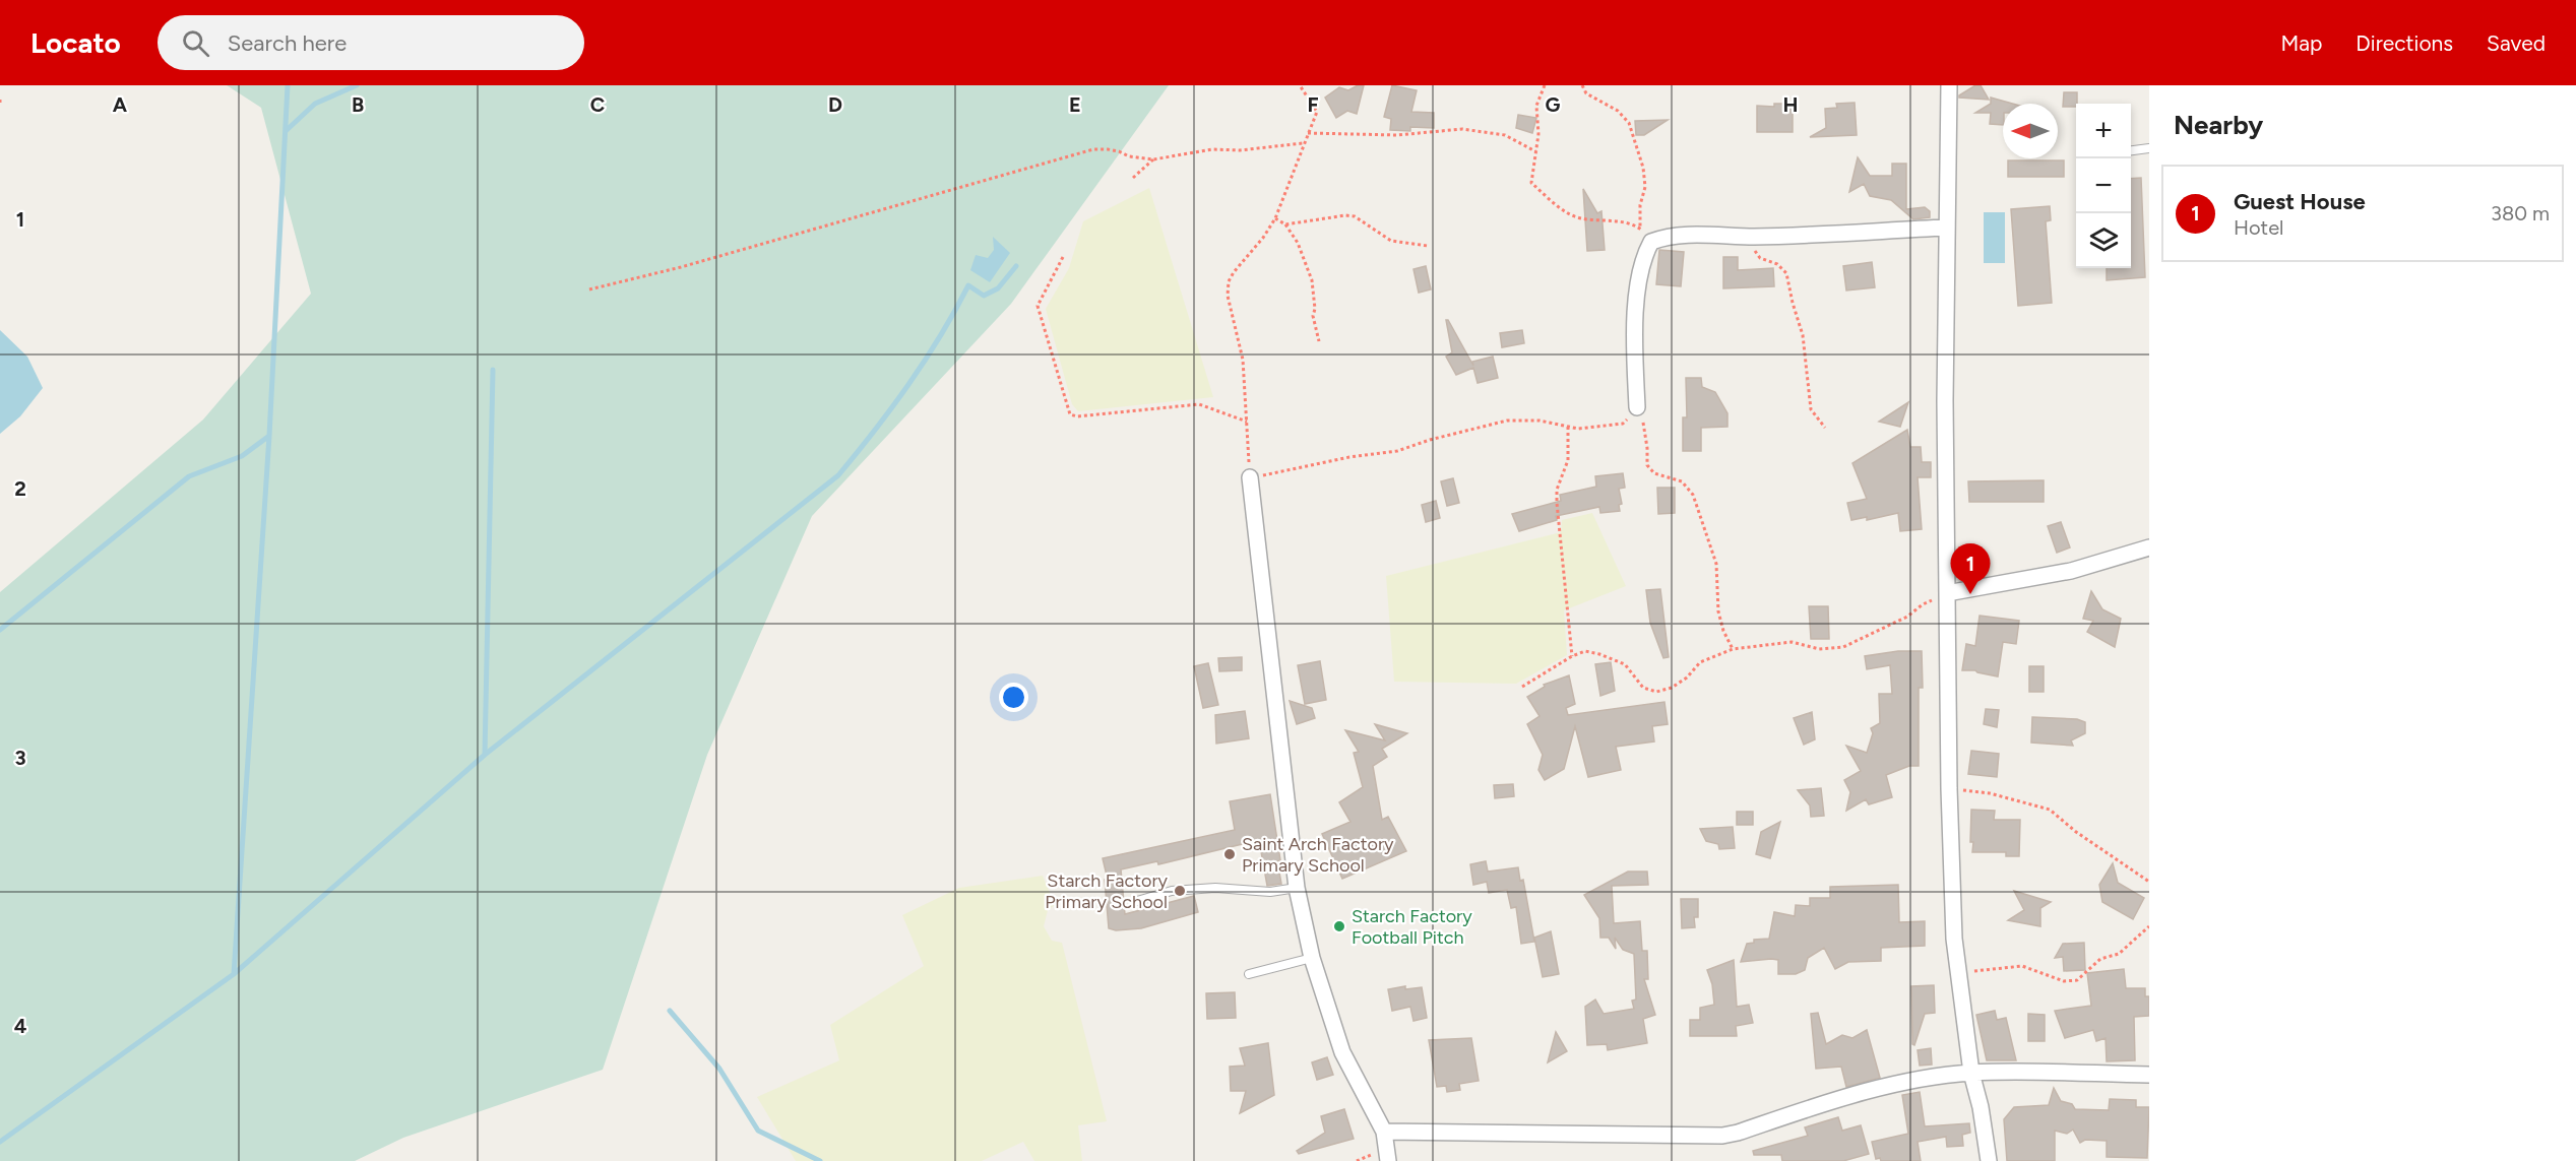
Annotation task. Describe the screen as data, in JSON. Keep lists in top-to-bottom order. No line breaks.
{"places":["Saint Arch Factory Primary School","Starch Factory Primary School","Starch Factory Football Pitch"],"north":"left","page":{"header":"Locato","search":"Search here","nav":["Map","Directions","Saved"],"heading":"Nearby","map_buttons":["+","−"],"list":[{"mark":"1","name":"Guest House","note":"Hotel","value":"380 m"}],"pins":"1"},"grid":{"columns":["A","B","C","D","E","F","G","H"],"rows":["1","2","3","4"]}}
